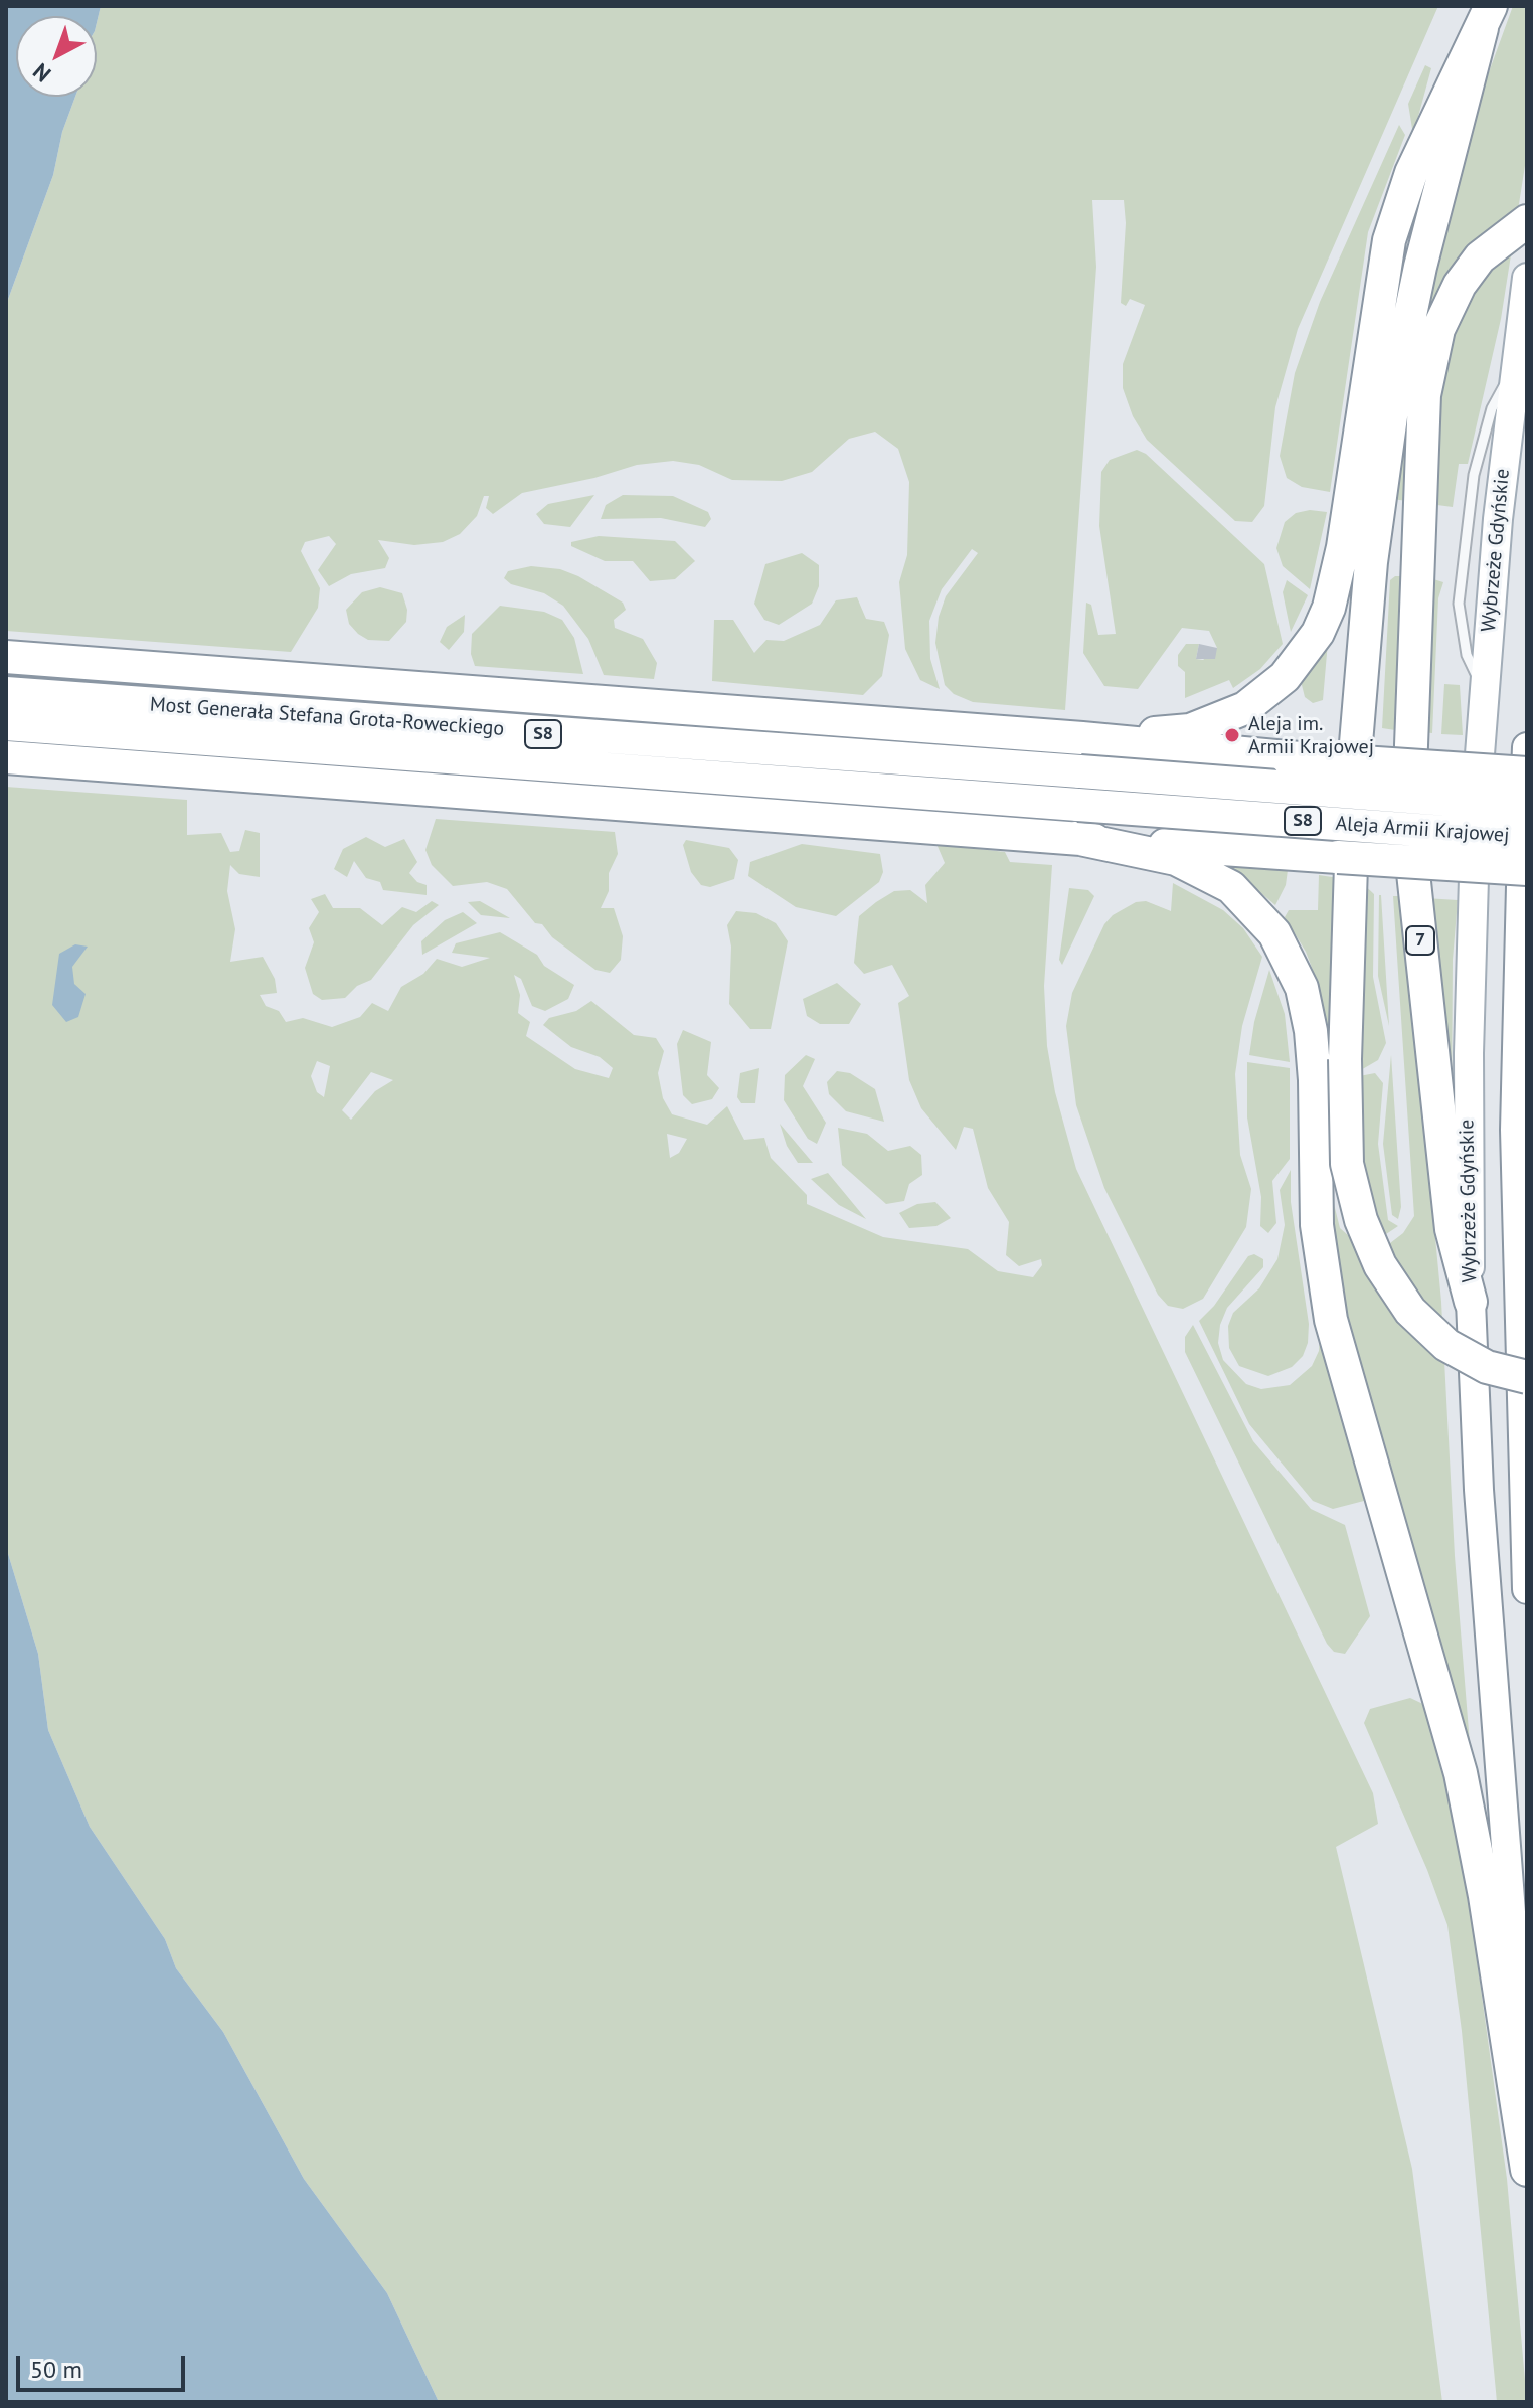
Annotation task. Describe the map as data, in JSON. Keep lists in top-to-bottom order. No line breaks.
{"streets":{"highway":["Most Generała Stefana Grota-Roweckiego","S8","Aleja Armii Krajowej","7"],"main road":["Wybrzeże Gdyńskie"]},"crossings":[["Wybrzeże Gdyńskie","7"],["Most Generała Stefana Grota-Roweckiego","Aleja Armii Krajowej"]],"places":["Aleja im. Armii Krajowej"],"scale_bar":"50 m","north":"bottom left"}
